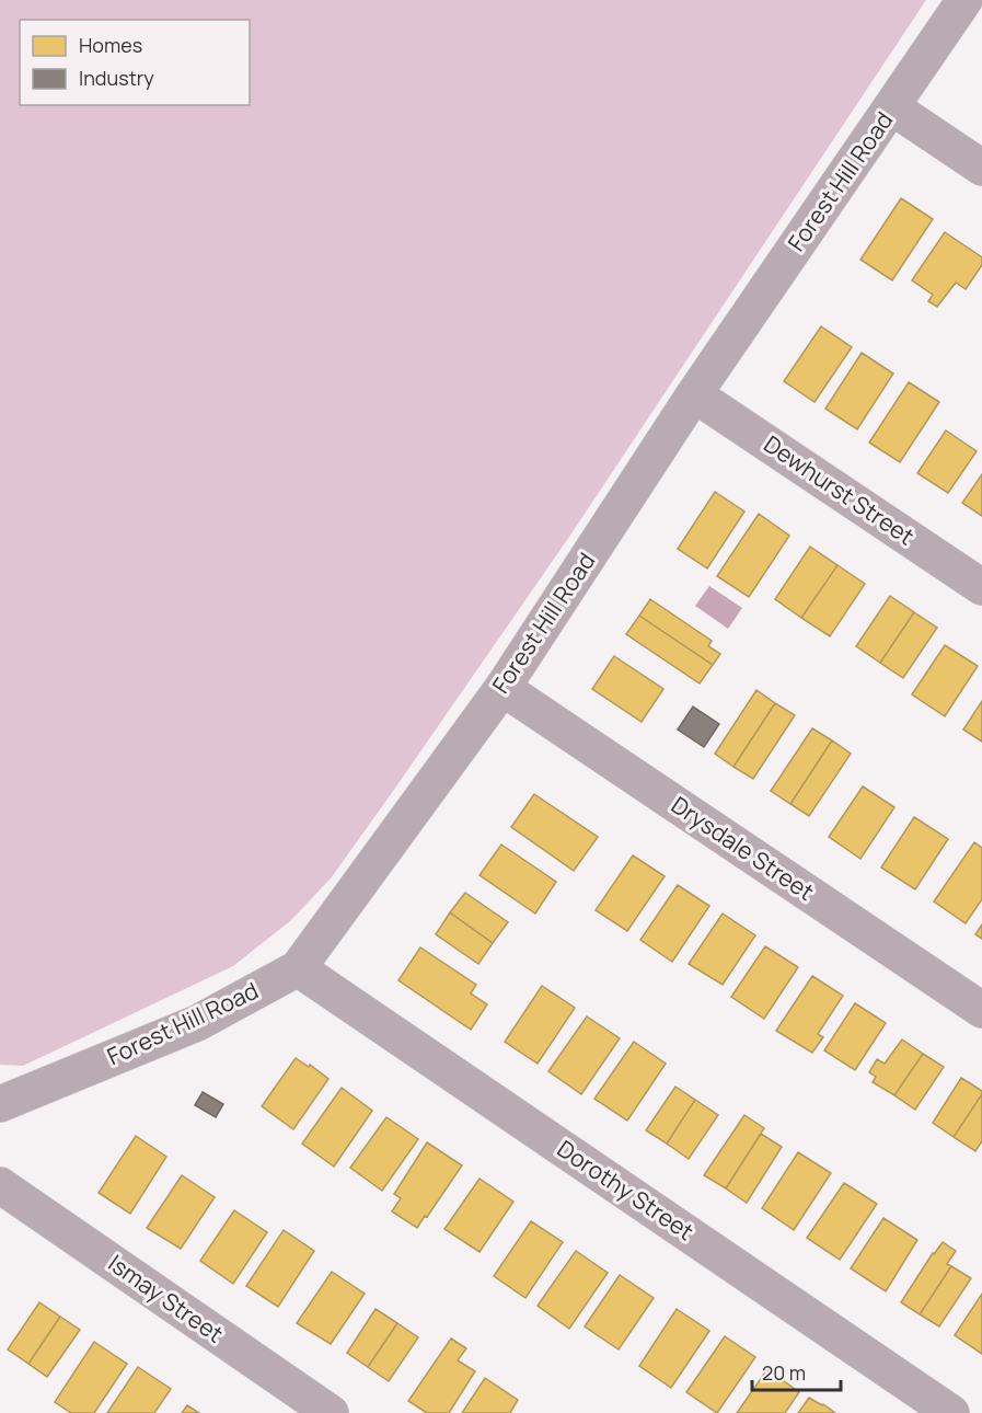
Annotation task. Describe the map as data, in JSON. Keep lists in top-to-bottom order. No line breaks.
{"streets":{"street":["Forest Hill Road","Dewhurst Street","Drysdale Street","Dorothy Street","Ismay Street"]},"crossings":[["Forest Hill Road","Dewhurst Street"],["Forest Hill Road","Drysdale Street"],["Forest Hill Road","Dorothy Street"]],"legend":["Homes","Industry"],"scale_bar":"20 m"}
